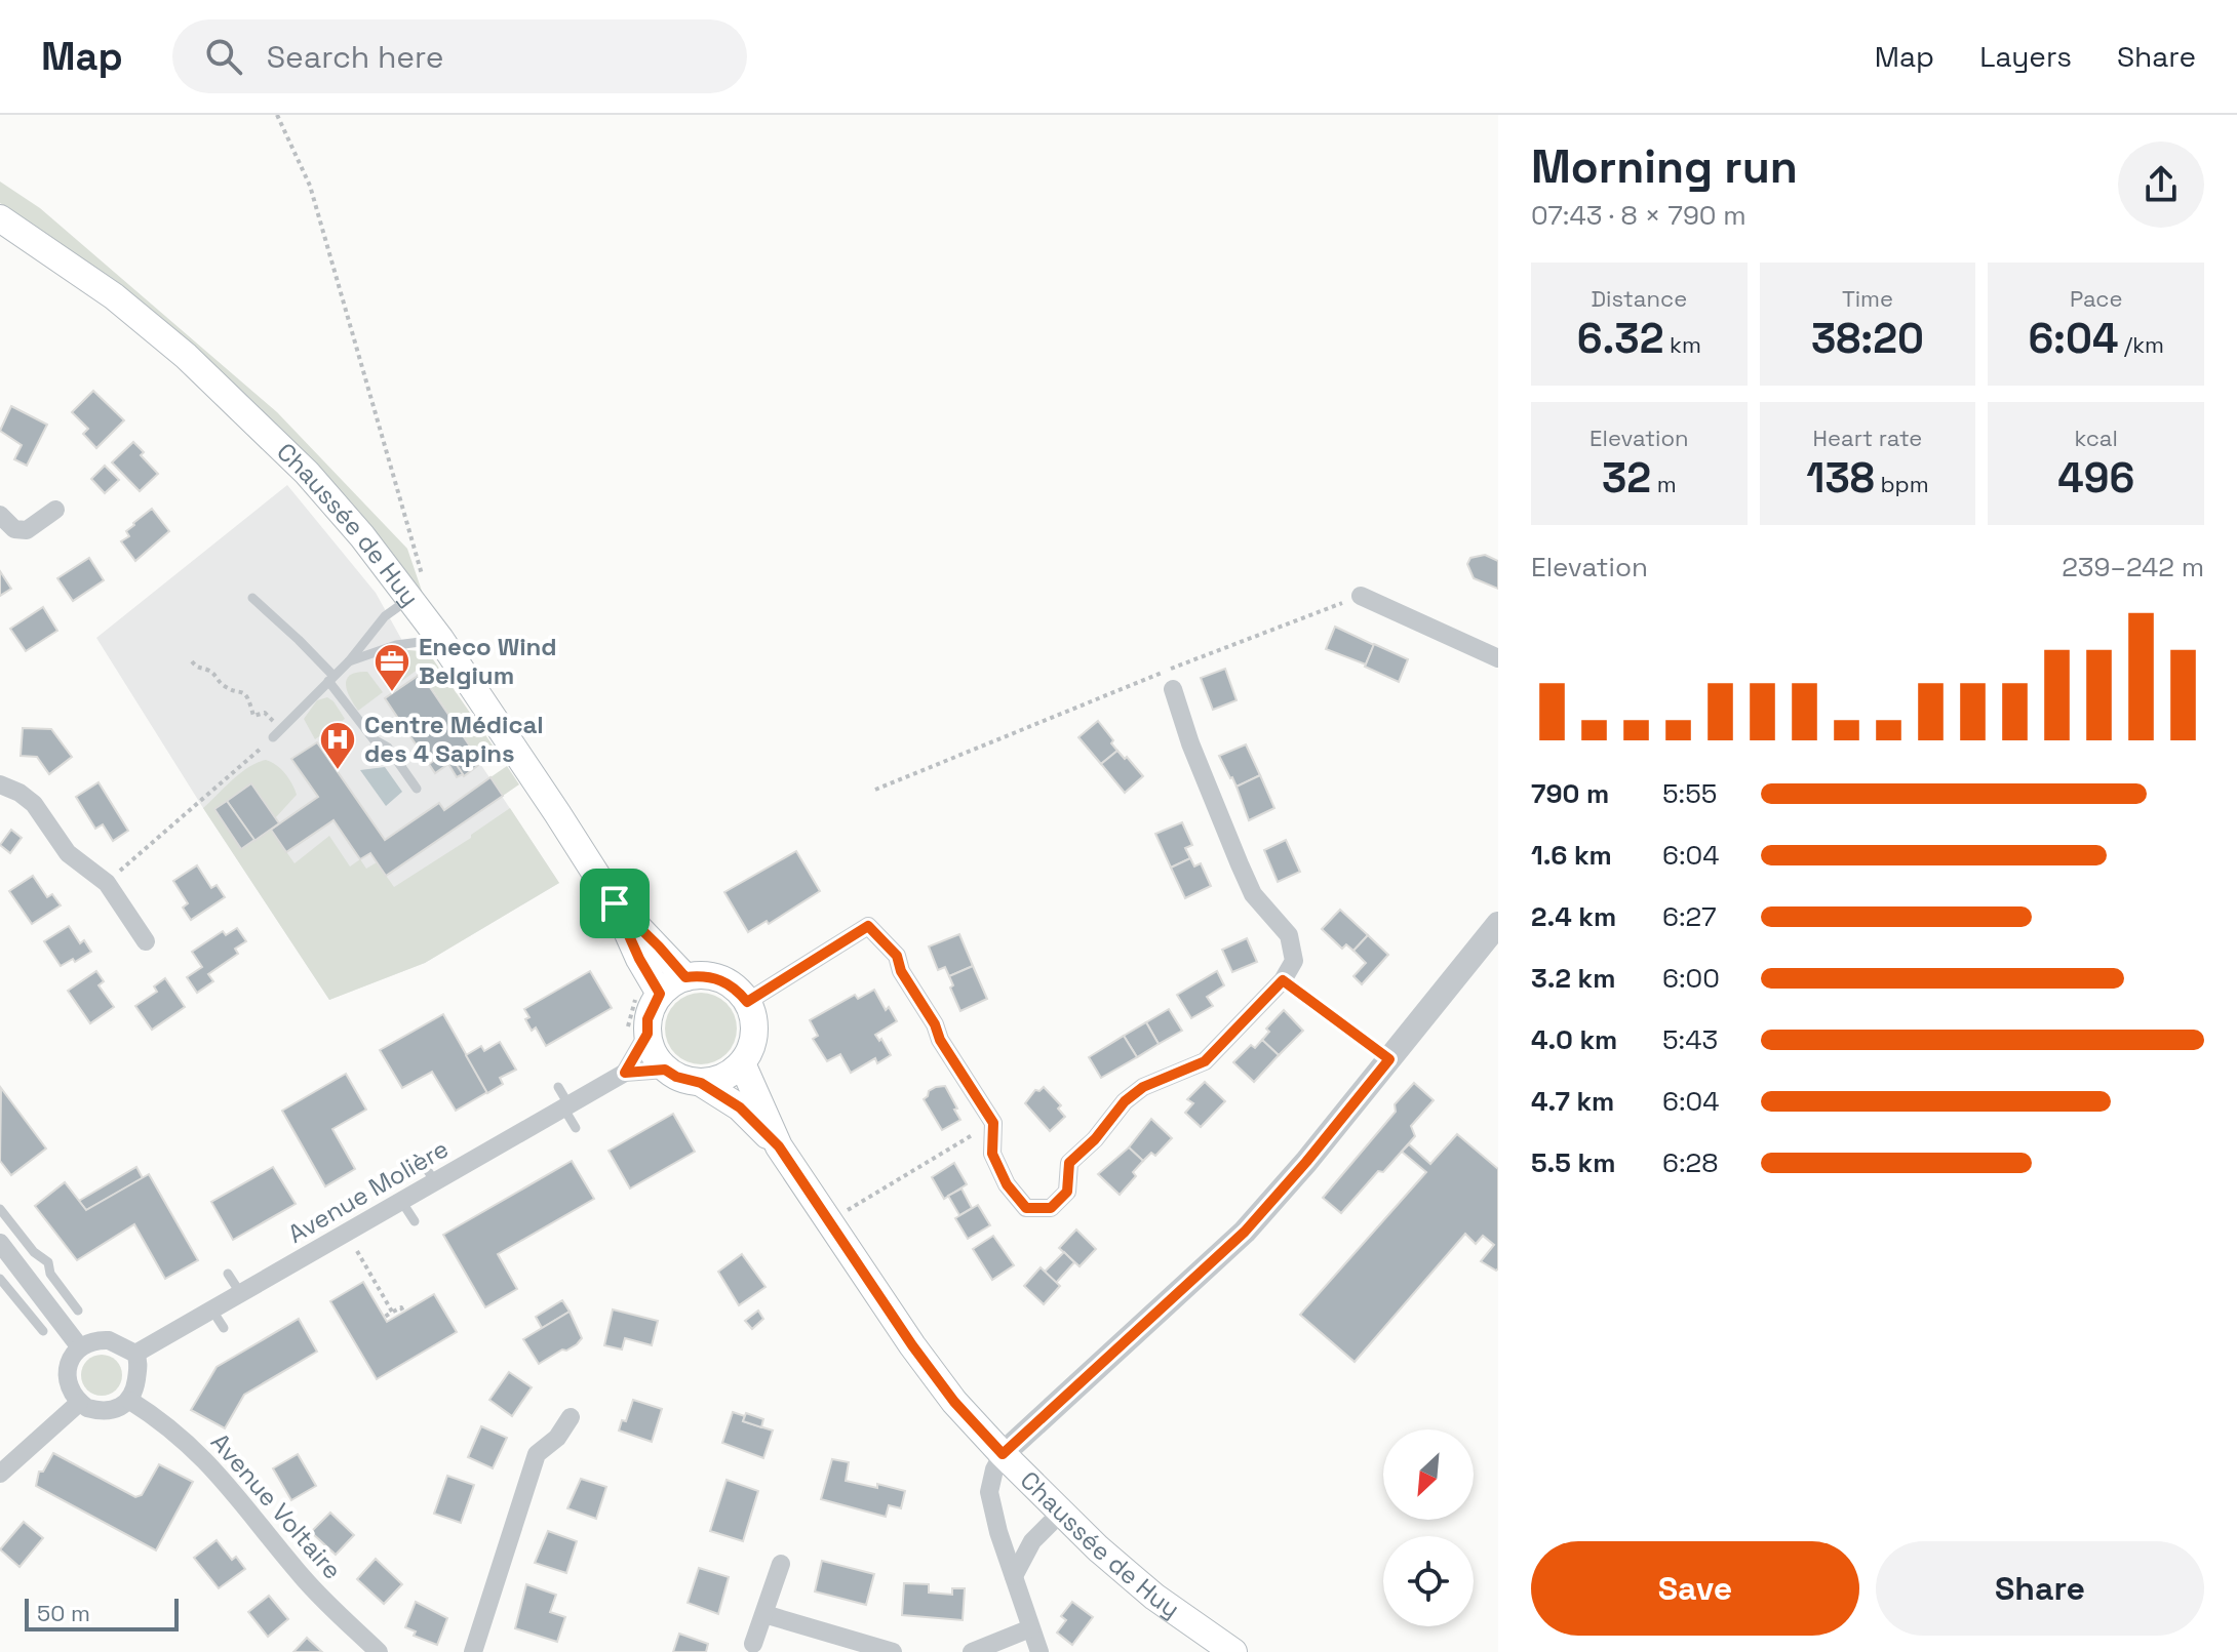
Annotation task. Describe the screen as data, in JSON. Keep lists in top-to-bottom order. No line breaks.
{"streets":{"main road":["Chaussée de Huy"],"street":["Avenue Molière","Avenue Voltaire"]},"crossings":[["Chaussée de Huy","Avenue Molière"],["Avenue Molière","Avenue Voltaire"]],"places":{"office":["Eneco Wind Belgium"],"hospital":["Centre Médical des 4 Sapins"]},"scale_bar":"50 m","north":"bottom left","page":{"header":"Map","search":"Search here","nav":["Map","Layers","Share"],"heading":["Morning run","07:43 · 8 × 790 m"],"stats":[["Distance","6.32 km"],["Time","38:20"],["Pace","6:04 /km"],["Elevation","32 m"],["Heart rate","138 bpm"],["kcal","496"]],"chart":["Elevation","239–242 m"],"list":[{"name":"790 m","note":"5:55"},{"name":"1.6 km","note":"6:04"},{"name":"2.4 km","note":"6:27"},{"name":"3.2 km","note":"6:00"},{"name":"4.0 km","note":"5:43"},{"name":"4.7 km","note":"6:04"},{"name":"5.5 km","note":"6:28"}],"buttons":["Save","Share"],"scale":"50 m"}}
